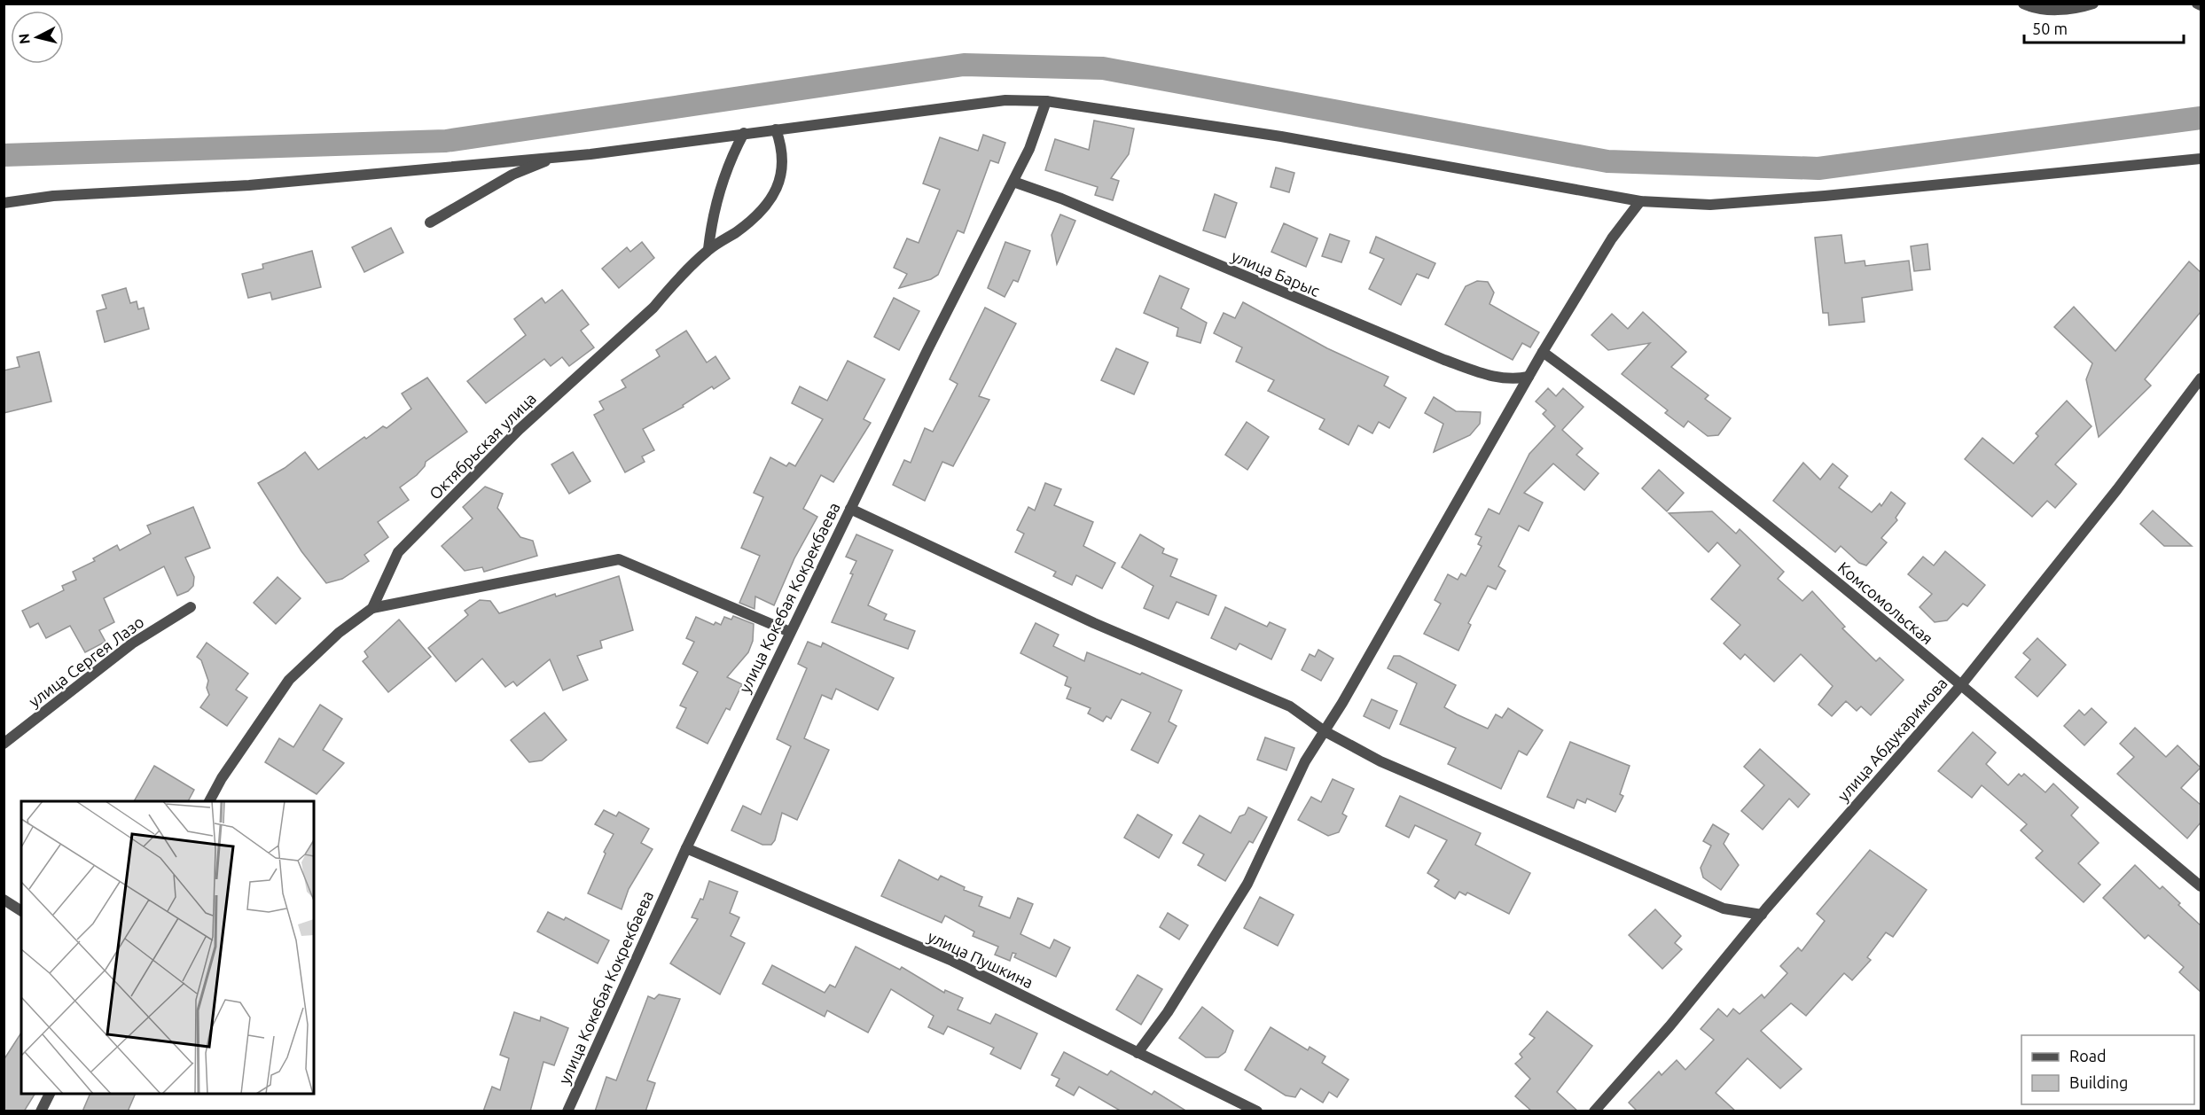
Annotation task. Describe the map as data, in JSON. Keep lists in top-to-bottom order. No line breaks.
{"streets":{"street":["улица Барыс","Октябрьская улица","улица Кокебая Кокрекбаева","Комсомольская","улица Сергея Лазо","улица Абдукаримова","улица Пушкина"]},"crossings":[["улица Барыс","улица Кокебая Кокрекбаева"],["улица Кокебая Кокрекбаева","улица Пушкина"],["Комсомольская","улица Абдукаримова"]],"legend":["Road","Building"],"scale_bar":"50 m","north":"left"}
